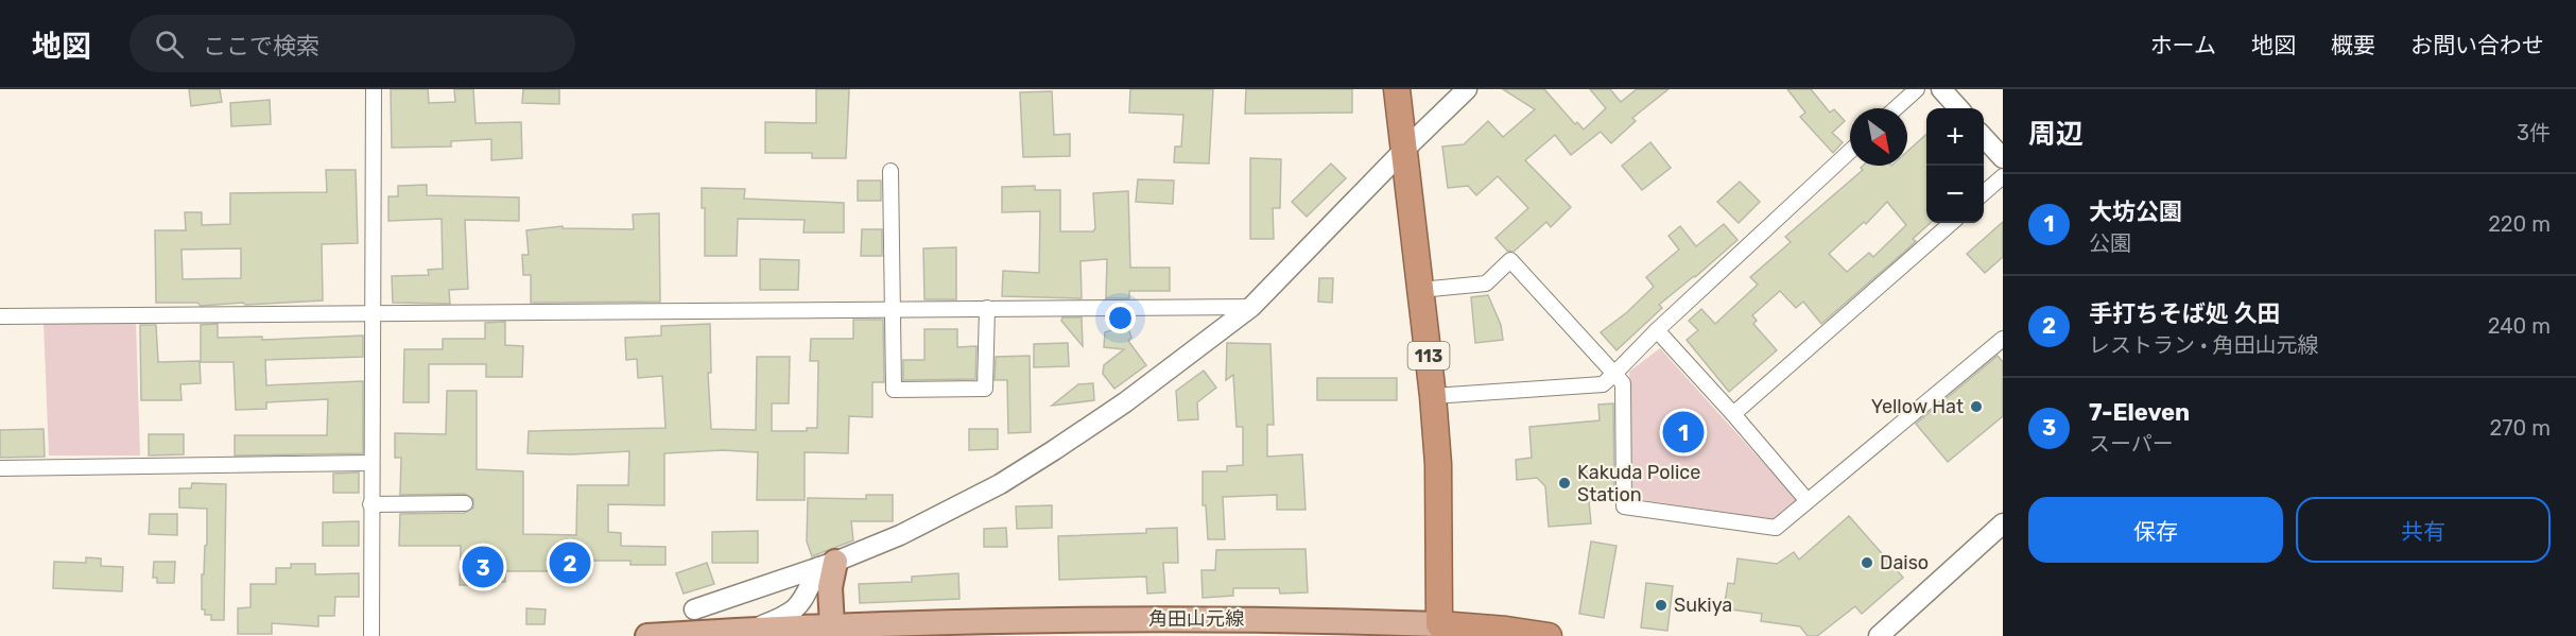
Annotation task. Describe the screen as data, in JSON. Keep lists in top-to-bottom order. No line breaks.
{"streets":{"highway":["113"],"main road":["角田山元線"]},"crossings":[["113","角田山元線"]],"places":["Yellow Hat","Kakuda Police Station","Daiso","Sukiya"],"north":"bottom right","page":{"header":"地図","search":"ここで検索","nav":["ホーム","地図","概要","お問い合わせ"],"heading":["周辺","3件"],"map_buttons":["+","−"],"list":[{"mark":"1","name":"大坊公園","note":"公園","value":"220 m"},{"mark":"2","name":"手打ちそば処 久田","note":"レストラン · 角田山元線","value":"240 m"},{"mark":"3","name":"7-Eleven","note":"スーパー","value":"270 m"}],"pins":["1","2","3"],"buttons":["保存","共有"]}}
